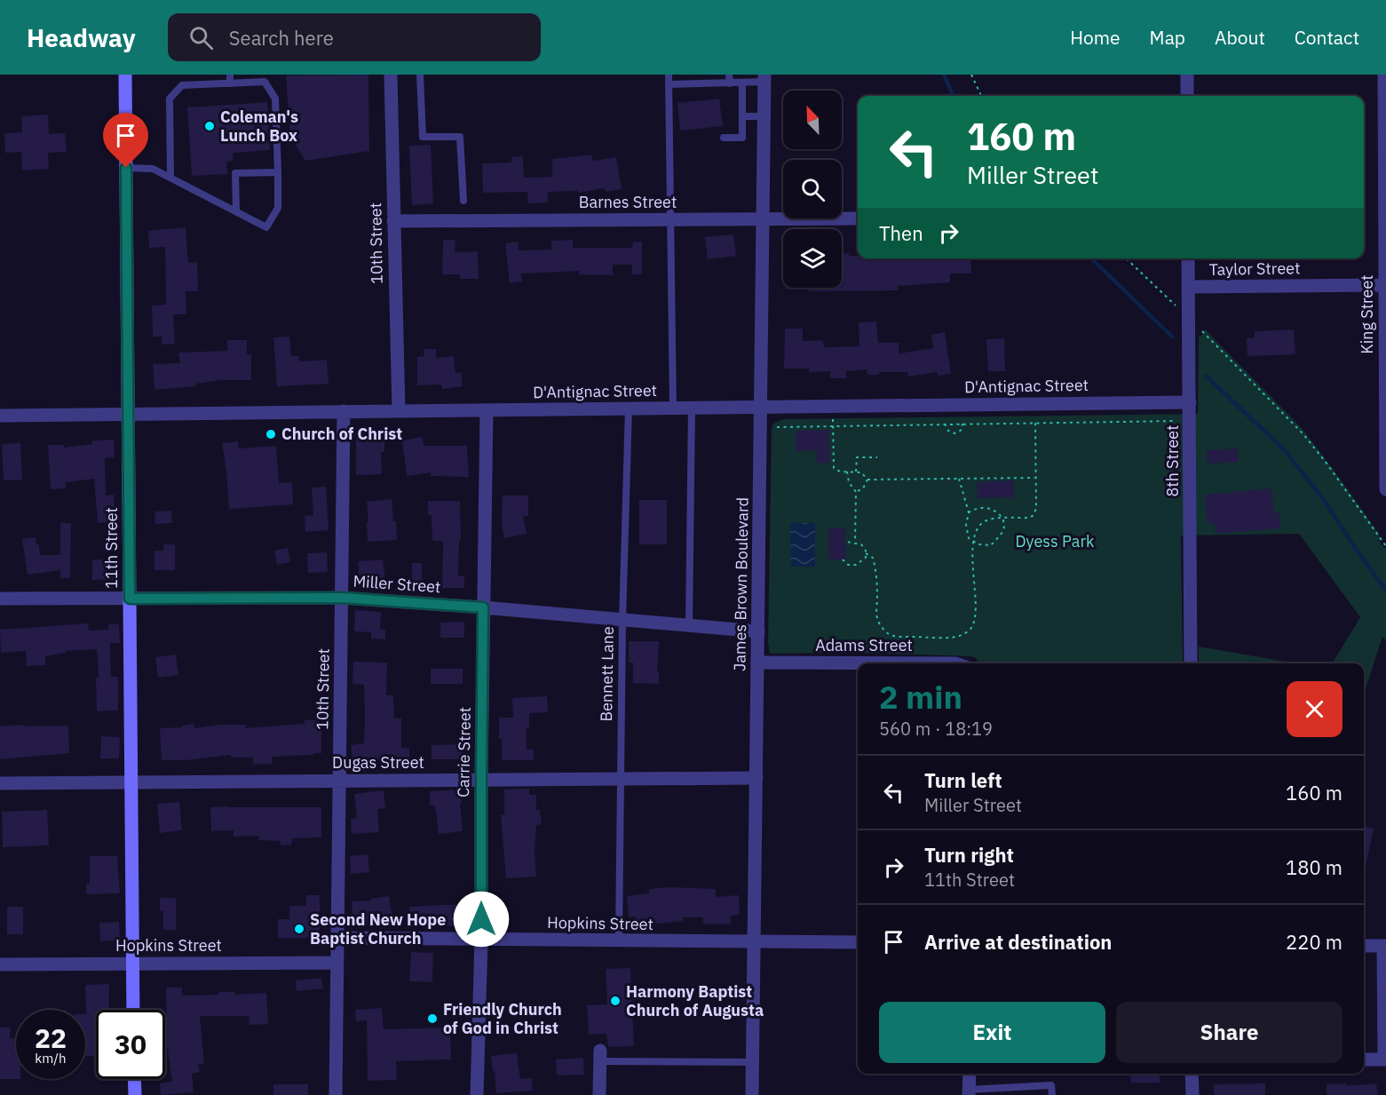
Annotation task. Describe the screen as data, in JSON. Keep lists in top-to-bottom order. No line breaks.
{"streets":{"main road":["11th Street"],"street":["Barnes Street","10th Street","Taylor Street","King Street","D'Antignac Street","8th Street","Miller Street","James Brown Boulevard","Adams Street","Carrie Street","Dugas Street","Hopkins Street"],"lane":["Bennett Lane"]},"crossings":[["Barnes Street","10th Street"],["Barnes Street","James Brown Boulevard"],["10th Street","D'Antignac Street"],["10th Street","Miller Street"],["10th Street","Dugas Street"],["10th Street","Hopkins Street"],["Taylor Street","King Street"],["Taylor Street","8th Street"],["D'Antignac Street","8th Street"],["D'Antignac Street","11th Street"],["D'Antignac Street","James Brown Boulevard"],["D'Antignac Street","Bennett Lane"],["D'Antignac Street","Carrie Street"],["11th Street","Miller Street"],["11th Street","Dugas Street"],["11th Street","Hopkins Street"],["Miller Street","James Brown Boulevard"],["Miller Street","Bennett Lane"],["Miller Street","Carrie Street"],["James Brown Boulevard","Adams Street"],["James Brown Boulevard","Dugas Street"],["James Brown Boulevard","Hopkins Street"],["Bennett Lane","Dugas Street"],["Bennett Lane","Hopkins Street"],["Carrie Street","Dugas Street"],["Carrie Street","Hopkins Street"]],"parks":["Dyess Park"],"places":["Coleman's Lunch Box","Church of Christ","Second New Hope Baptist Church","Harmony Baptist Church of Augusta","Friendly Church of God in Christ"],"north":"top left","page":{"header":"Headway","search":"Search here","nav":["Home","Map","About","Contact"],"turn":["160 m","Miller Street"],"then":"Then","heading":["2 min","560 m · 18:19"],"list":[{"name":"Turn left","note":"Miller Street","value":"160 m"},{"name":"Turn right","note":"11th Street","value":"180 m"},{"name":"Arrive at destination","value":"220 m"}],"buttons":["Exit","Share"],"speed":"22 km/h","limit":"30"}}
